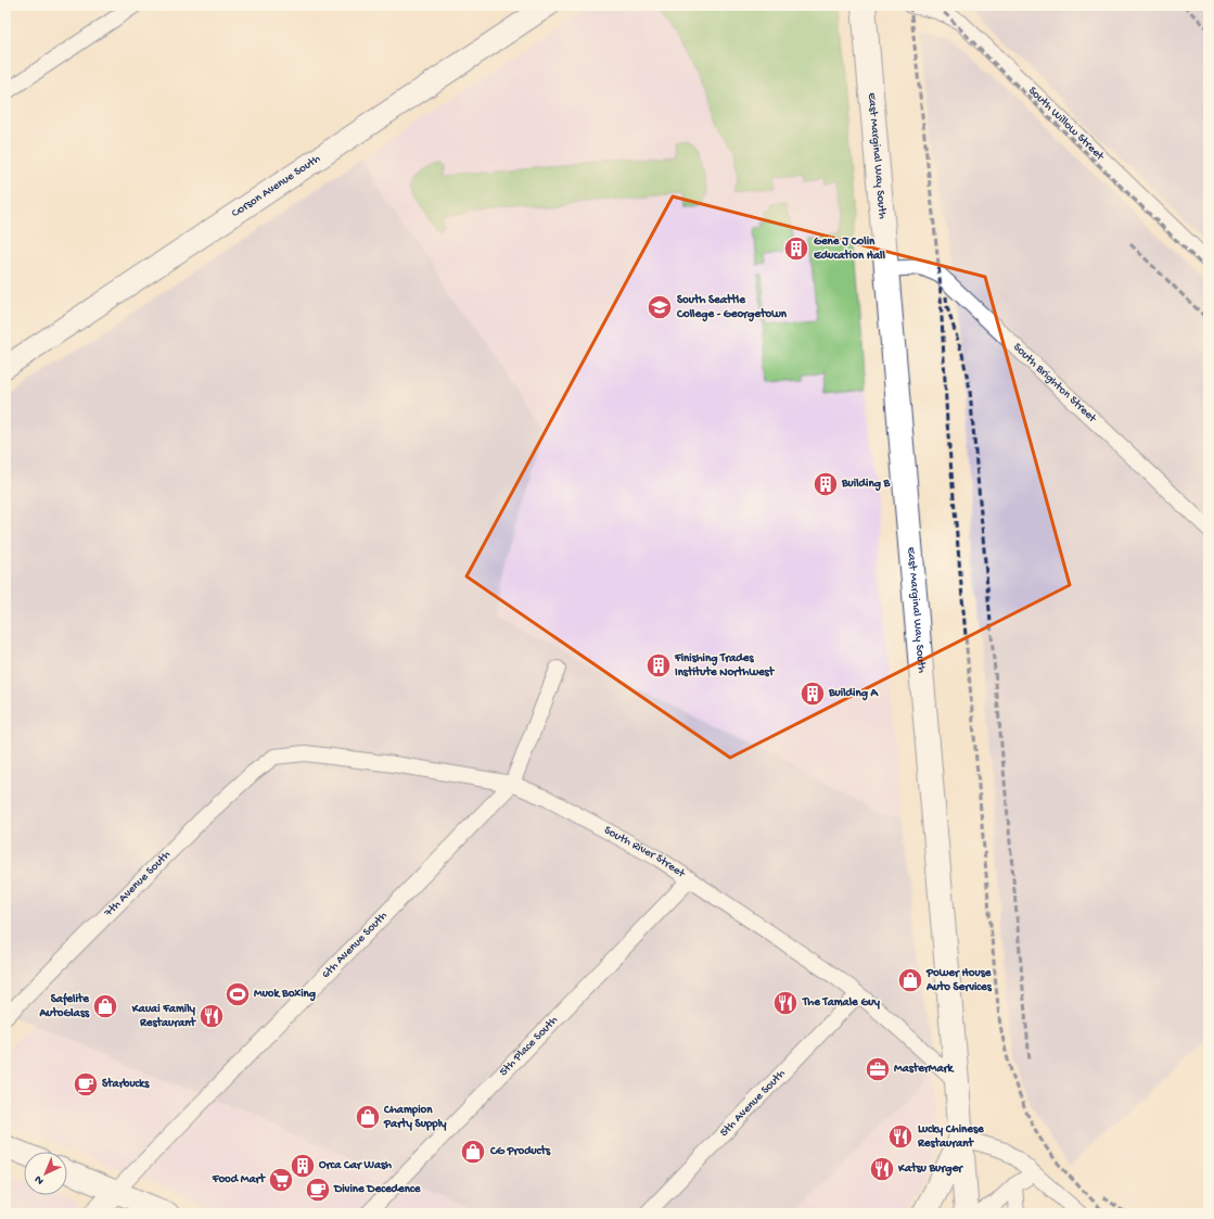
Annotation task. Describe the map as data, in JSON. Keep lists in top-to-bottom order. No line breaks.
{"streets":{"main road":["East Marginal Way South"],"street":["South Willow Street","Corson Avenue South","South Brighton Street","South River Street","7th Avenue South","6th Avenue South","5th Place South","5th Avenue South"]},"crossings":[["East Marginal Way South","South Brighton Street"],["East Marginal Way South","South River Street"],["South River Street","7th Avenue South"],["South River Street","6th Avenue South"],["South River Street","5th Place South"],["South River Street","5th Avenue South"]],"places":{"building":["Gene J Colin Education Hall","Building B","Finishing Trades Institute Northwest","Building A","Orca Car Wash"],"school or university":["South Seattle College - Georgetown"],"shop":["Power House Auto Services","Safelite AutoGlass","Champion Party Supply","CG Products"],"sports":["Muok Boxing"],"restaurant":["The Tamale Guy","Kauai Family Restaurant","Lucky Chinese Restaurant","Katsu Burger"],"office":["MasterMark"],"cafe":["Starbucks","Divine Decedence"],"supermarket":["Food Mart"]},"north":"bottom left"}
